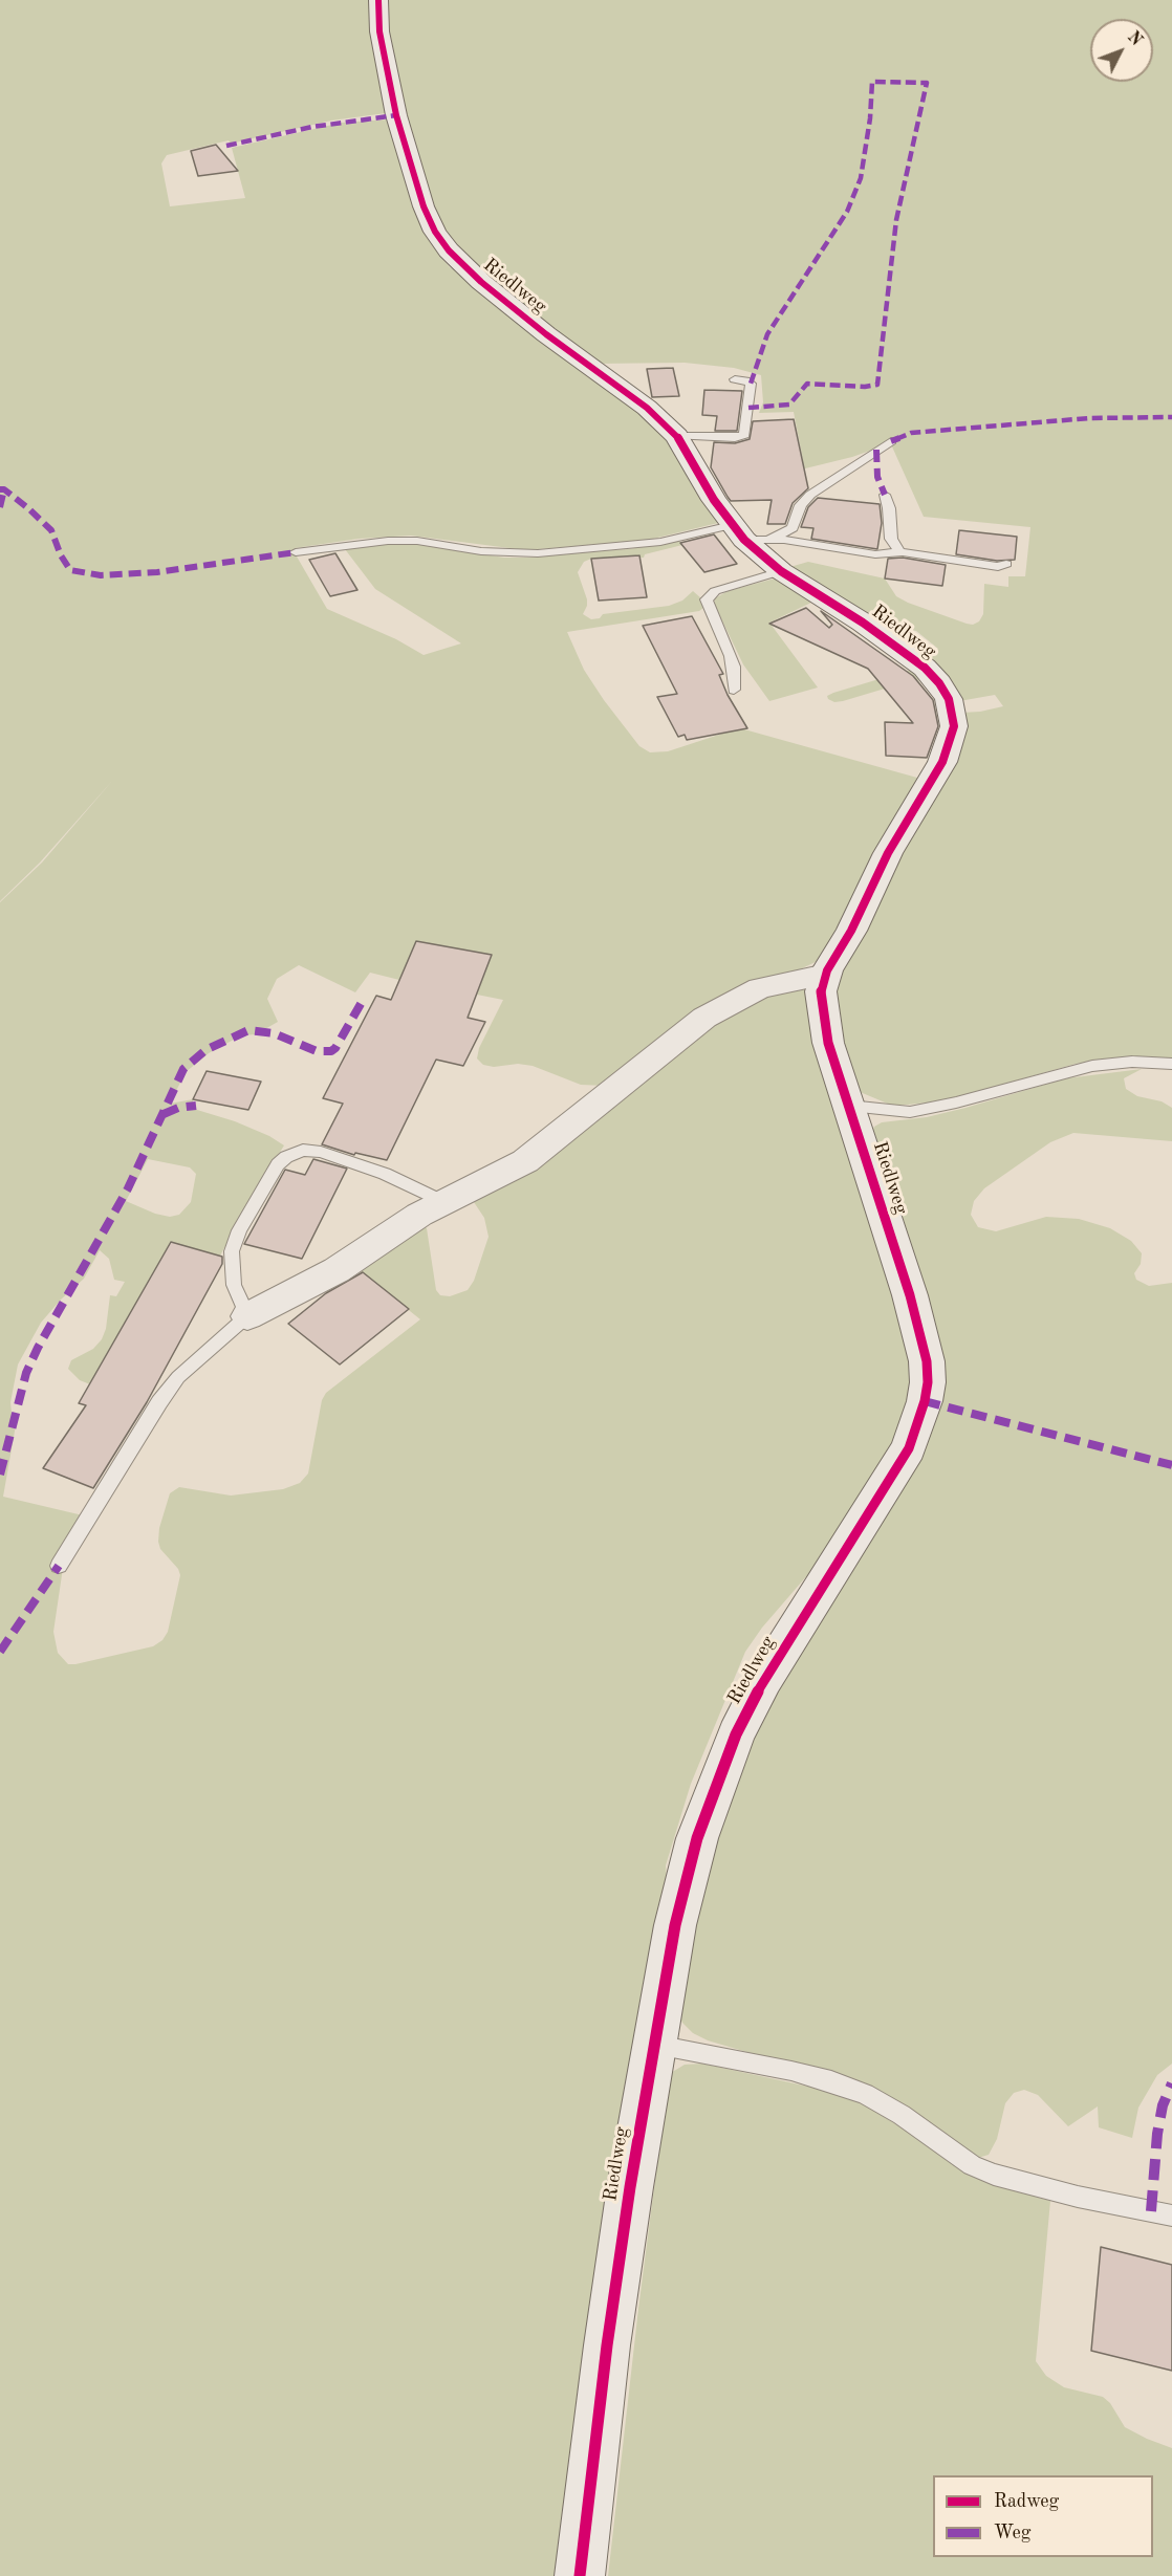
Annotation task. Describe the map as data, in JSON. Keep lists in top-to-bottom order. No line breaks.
{"streets":{"street":["Riedlweg"]},"legend":["Radweg","Weg"],"north":"top right"}
